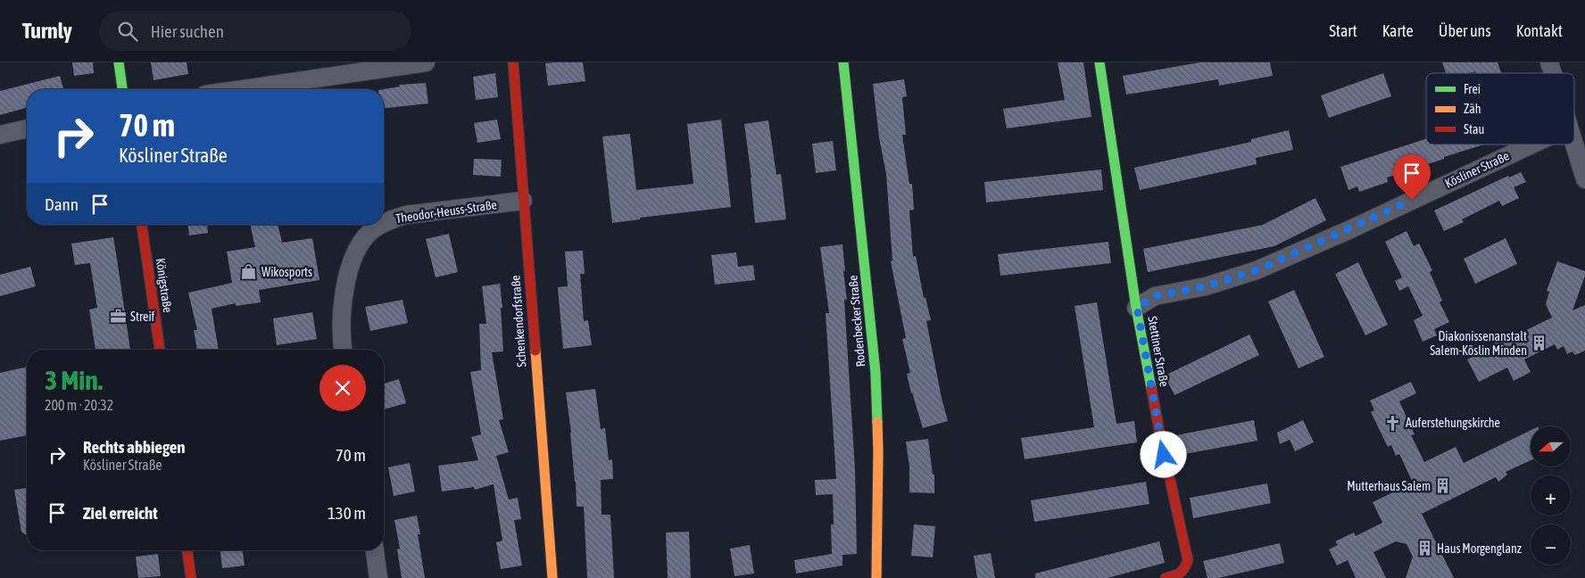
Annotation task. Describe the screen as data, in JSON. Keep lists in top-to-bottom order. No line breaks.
{"streets":{"street":["Kösliner Straße","Theodor-Heuss-Straße","Königstraße","Schenkendorfstraße","Rodenbecker Straße","Stettiner Straße"]},"crossings":[["Kösliner Straße","Stettiner Straße"],["Theodor-Heuss-Straße","Schenkendorfstraße"]],"places":{"shop":["Wikosports"],"office":["Streif"],"building":["Diakonissenanstalt Salem-Köslin Minden","Mutterhaus Salem","Haus Morgenglanz"],"church":["Auferstehungskirche"]},"legend":["Frei","Zäh","Stau"],"north":"left","page":{"header":"Turnly","search":"Hier suchen","nav":["Start","Karte","Über uns","Kontakt"],"turn":["70 m","Kösliner Straße"],"then":"Dann","heading":["3 Min.","200 m · 20:32"],"list":[{"name":"Rechts abbiegen","note":"Kösliner Straße","value":"70 m"},{"name":"Ziel erreicht","value":"130 m"}],"map_buttons":["+","−"]}}
